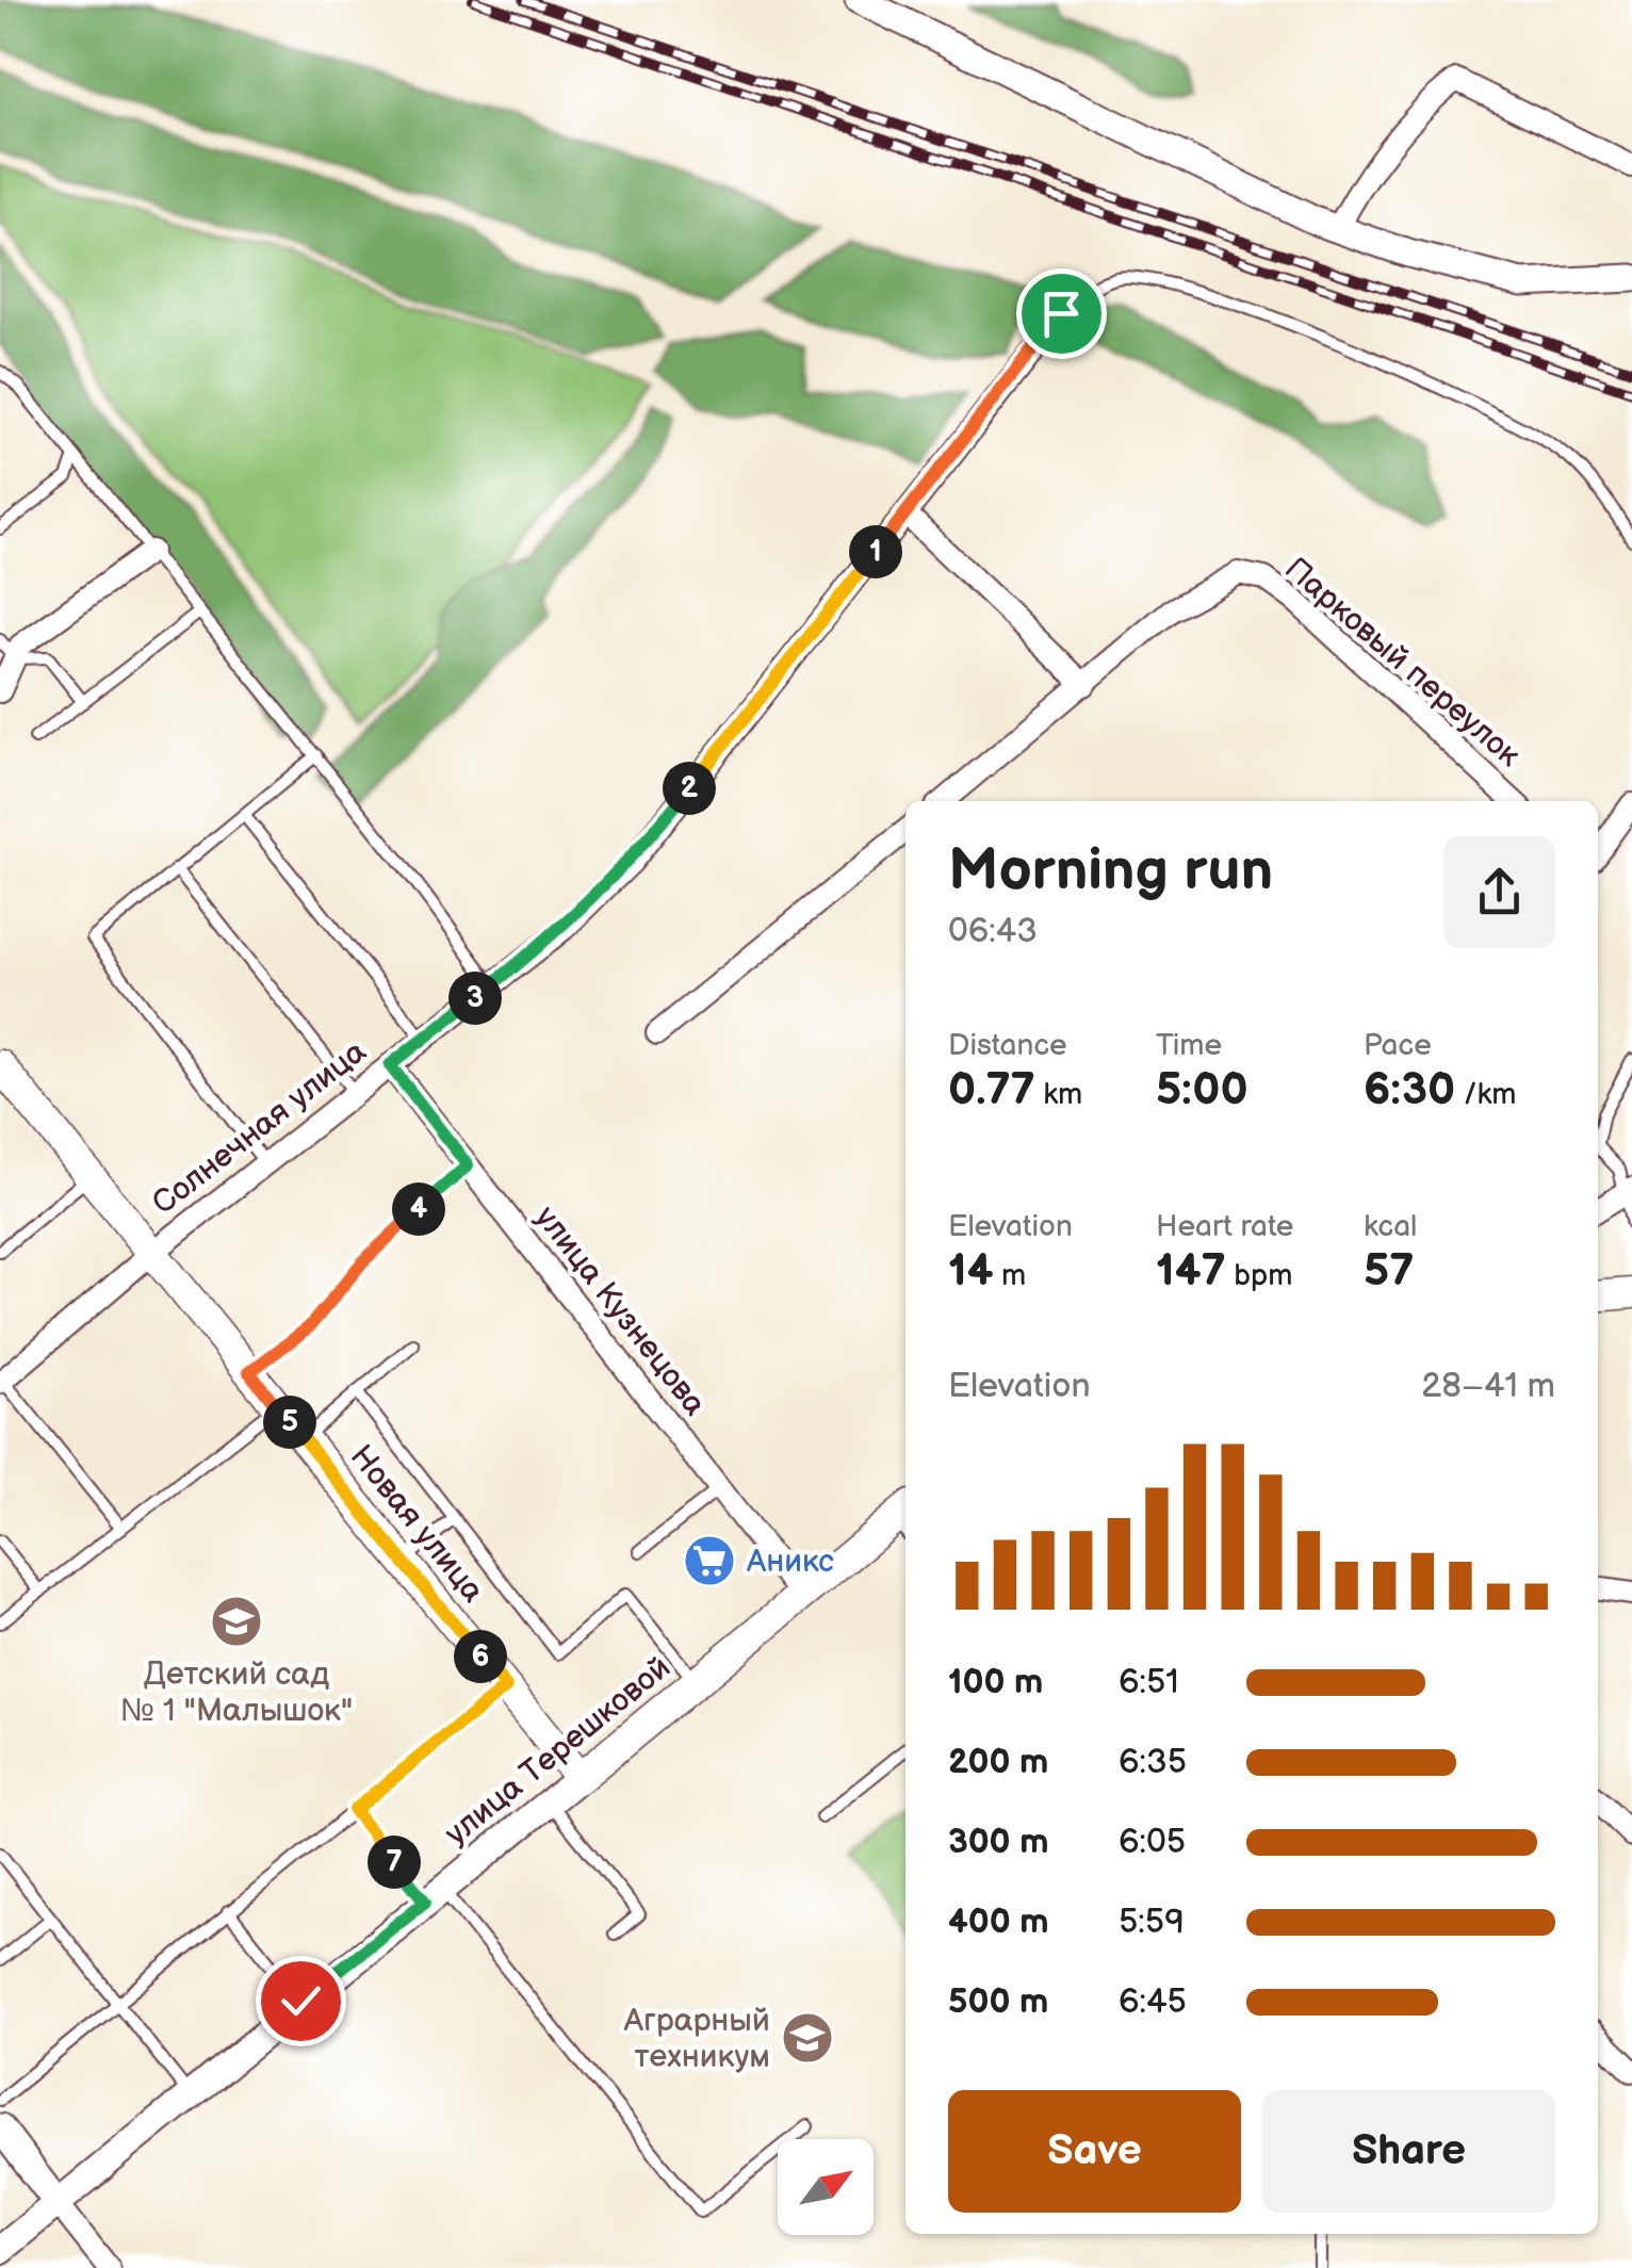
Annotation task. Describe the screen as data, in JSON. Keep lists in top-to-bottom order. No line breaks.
{"streets":{"main road":["Новая улица","улица Терешковой"],"street":["Парковый переулок","Солнечная улица","улица Кузнецова"]},"crossings":[["Солнечная улица","улица Кузнецова"],["Солнечная улица","Новая улица"],["улица Кузнецова","улица Терешковой"],["Новая улица","улица Терешковой"]],"places":{"supermarket":["Аникс"],"school or university":["Детский сад № 1 \"Малышок\"","Аграрный техникум"]},"north":"top right","page":{"pins":["1","2","3","4","5","6","7"],"heading":["Morning run","06:43"],"stats":[["Distance","0.77 km"],["Time","5:00"],["Pace","6:30 /km"],["Elevation","14 m"],["Heart rate","147 bpm"],["kcal","57"]],"chart":["Elevation","28–41 m"],"list":[{"name":"100 m","note":"6:51"},{"name":"200 m","note":"6:35"},{"name":"300 m","note":"6:05"},{"name":"400 m","note":"5:59"},{"name":"500 m","note":"6:45"}],"buttons":["Save","Share"]}}
